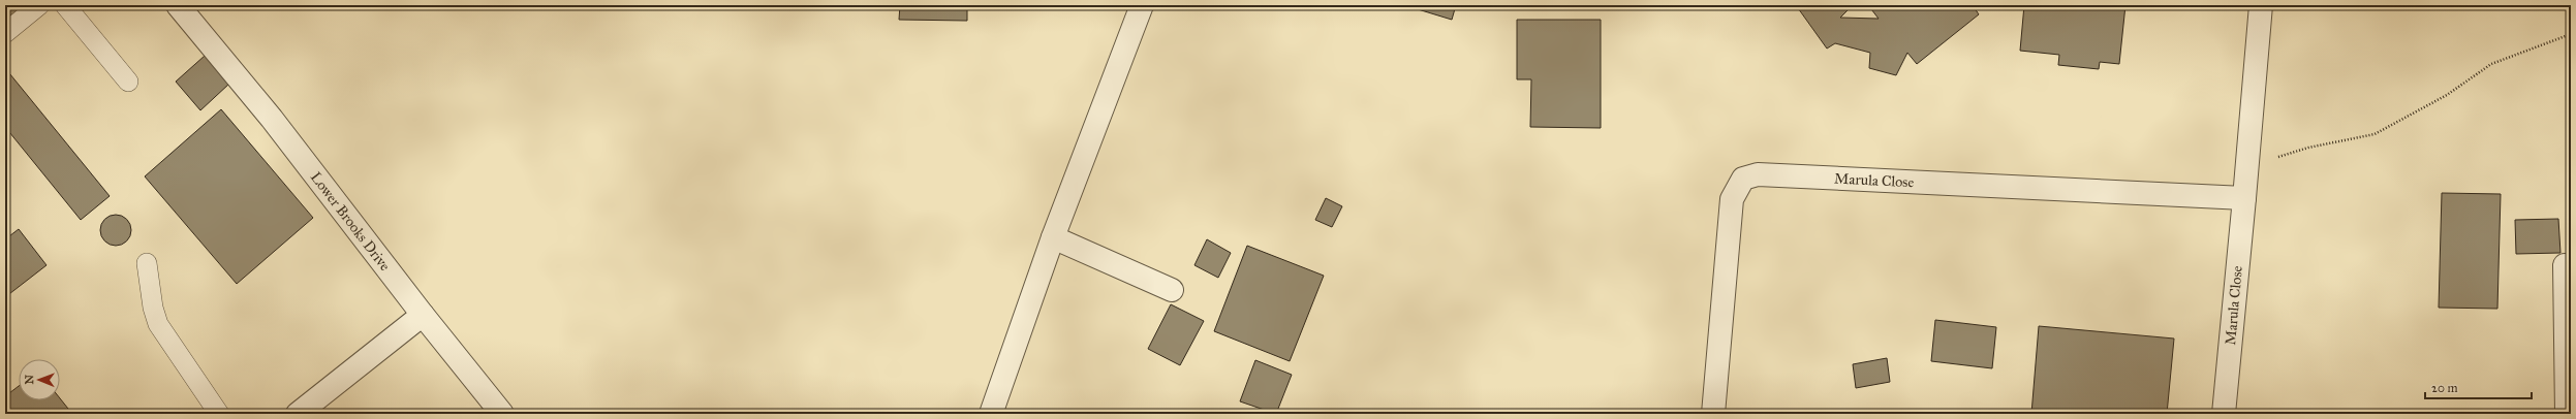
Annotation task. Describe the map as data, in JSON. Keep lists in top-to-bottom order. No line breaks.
{"streets":{"street":["Marula Close","Lower Brooks Drive"]},"scale_bar":"20 m","north":"left"}
